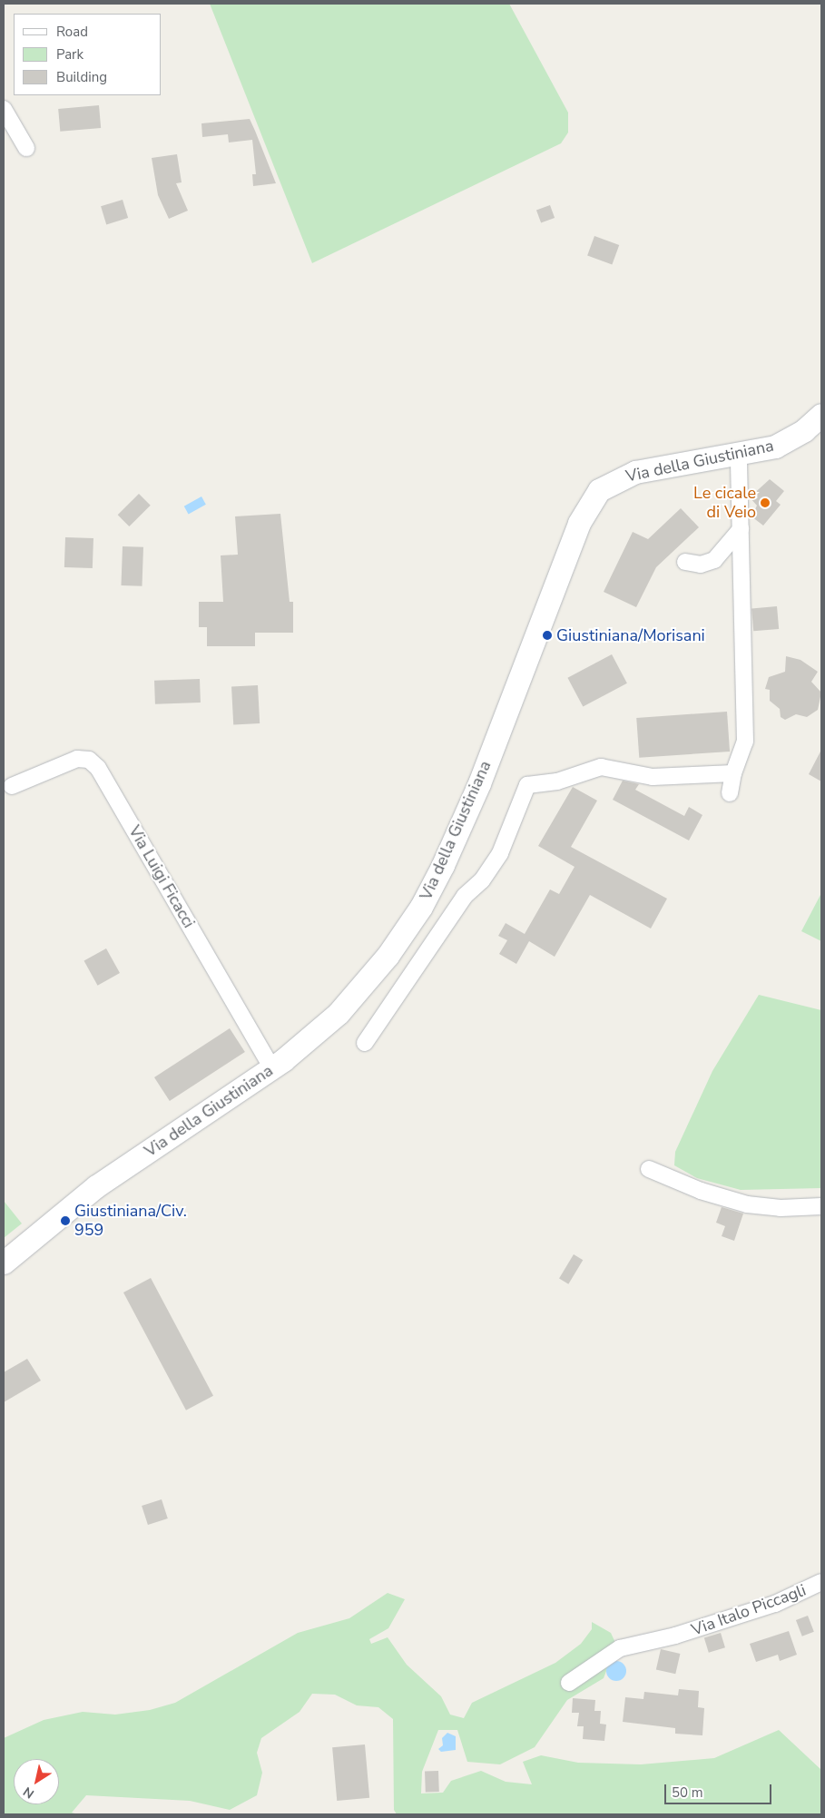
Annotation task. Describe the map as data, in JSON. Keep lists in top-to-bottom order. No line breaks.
{"streets":{"street":["Via della Giustiniana","Via Luigi Ficacci","Via Italo Piccagli"]},"crossings":[["Via della Giustiniana","Via Luigi Ficacci"]],"places":["Le cicale di Veio","Giustiniana/Morisani","Giustiniana/Civ. 959"],"legend":["Road","Park","Building"],"scale_bar":"50 m","north":"bottom left"}
